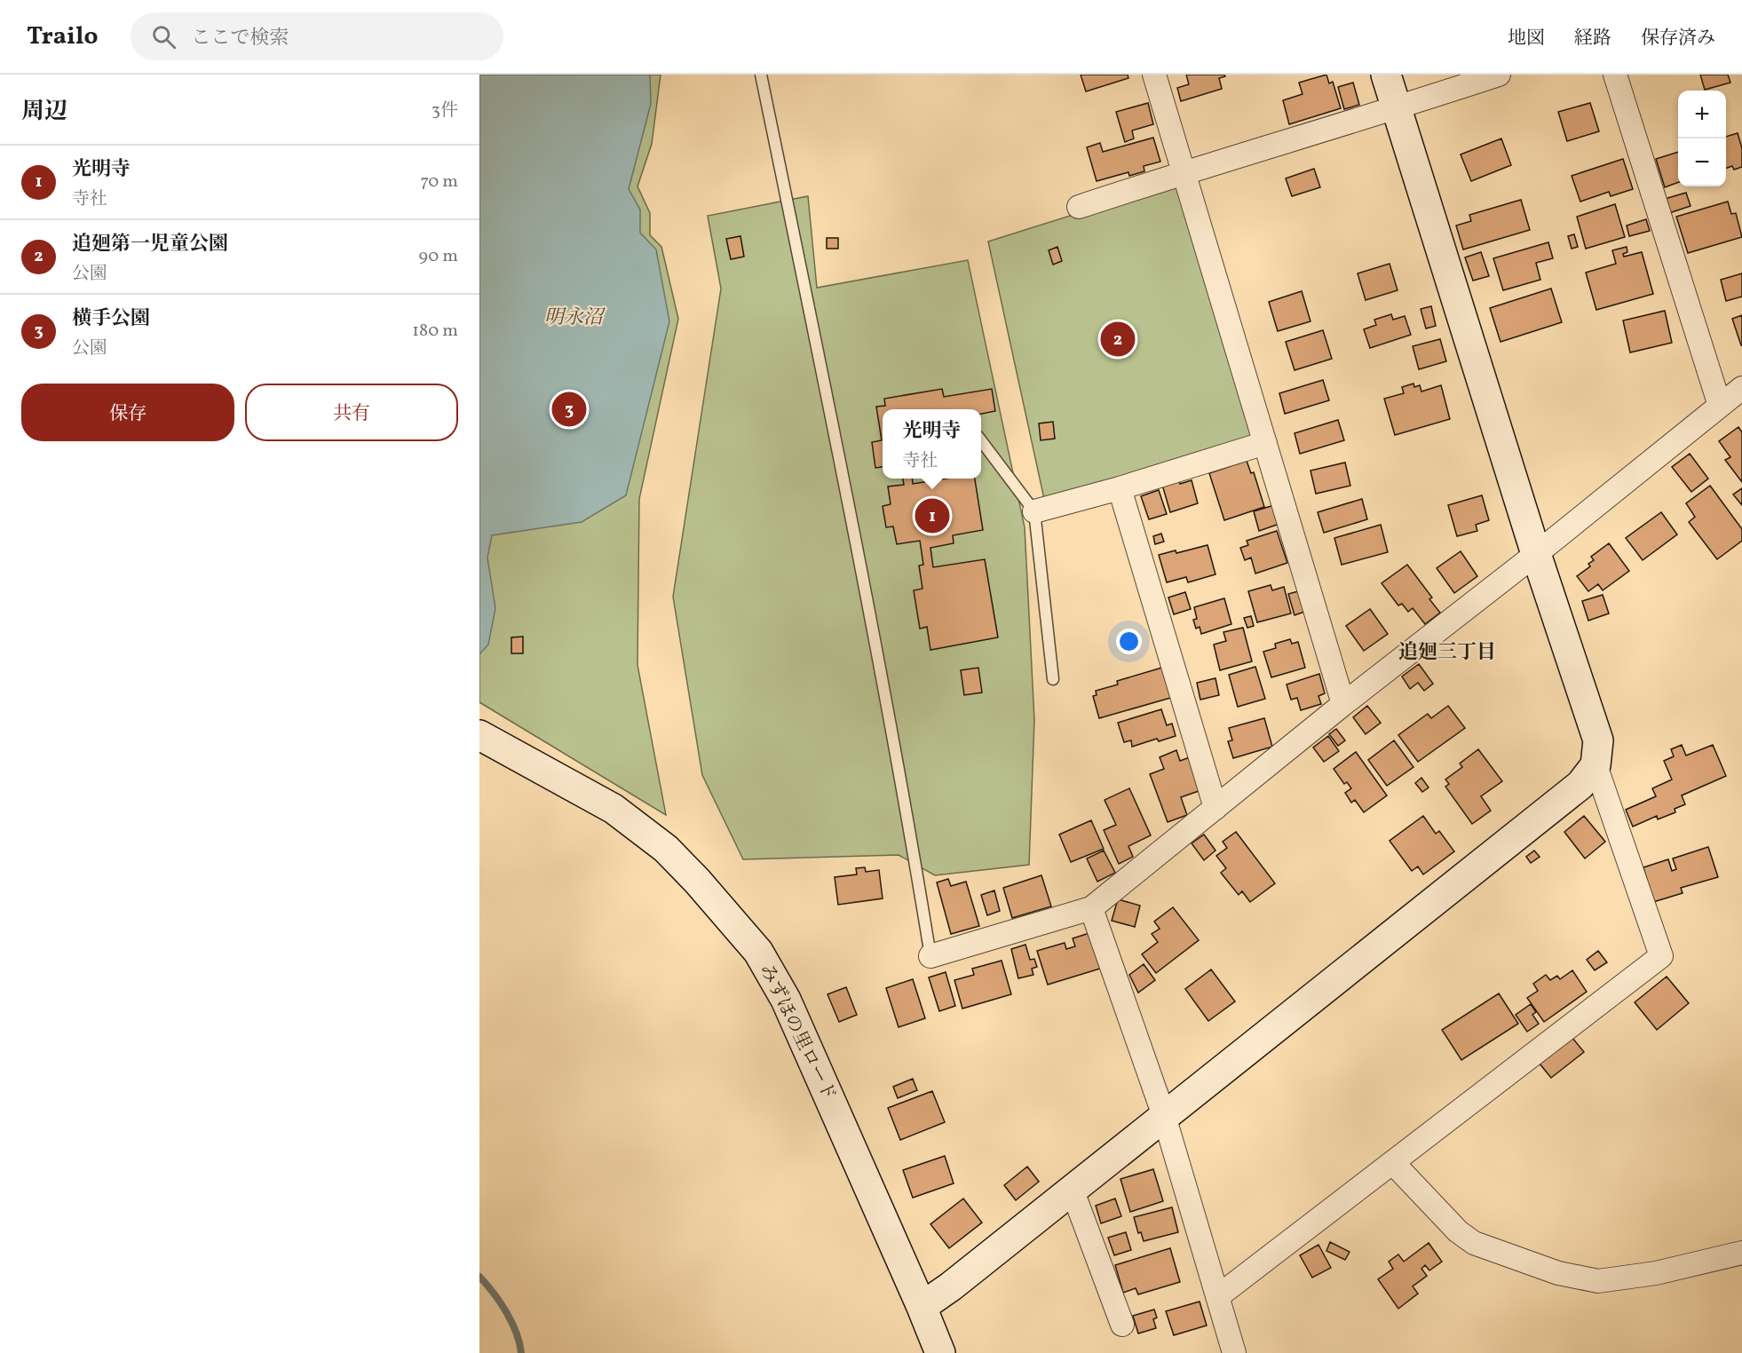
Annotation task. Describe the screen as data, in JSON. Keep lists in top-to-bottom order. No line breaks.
{"streets":{"street":["みずほの里ロード"]},"districts":["追廻三丁目"],"water":["明永沼"],"page":{"header":"Trailo","search":"ここで検索","nav":["地図","経路","保存済み"],"heading":["周辺","3件"],"map_buttons":["+","−"],"list":[{"mark":"1","name":"光明寺","note":"寺社","value":"70 m"},{"mark":"2","name":"追廻第一児童公園","note":"公園","value":"90 m"},{"mark":"3","name":"横手公園","note":"公園","value":"180 m"}],"pins":["2","3","1"],"buttons":["保存","共有"],"popup":["光明寺","寺社"]}}
